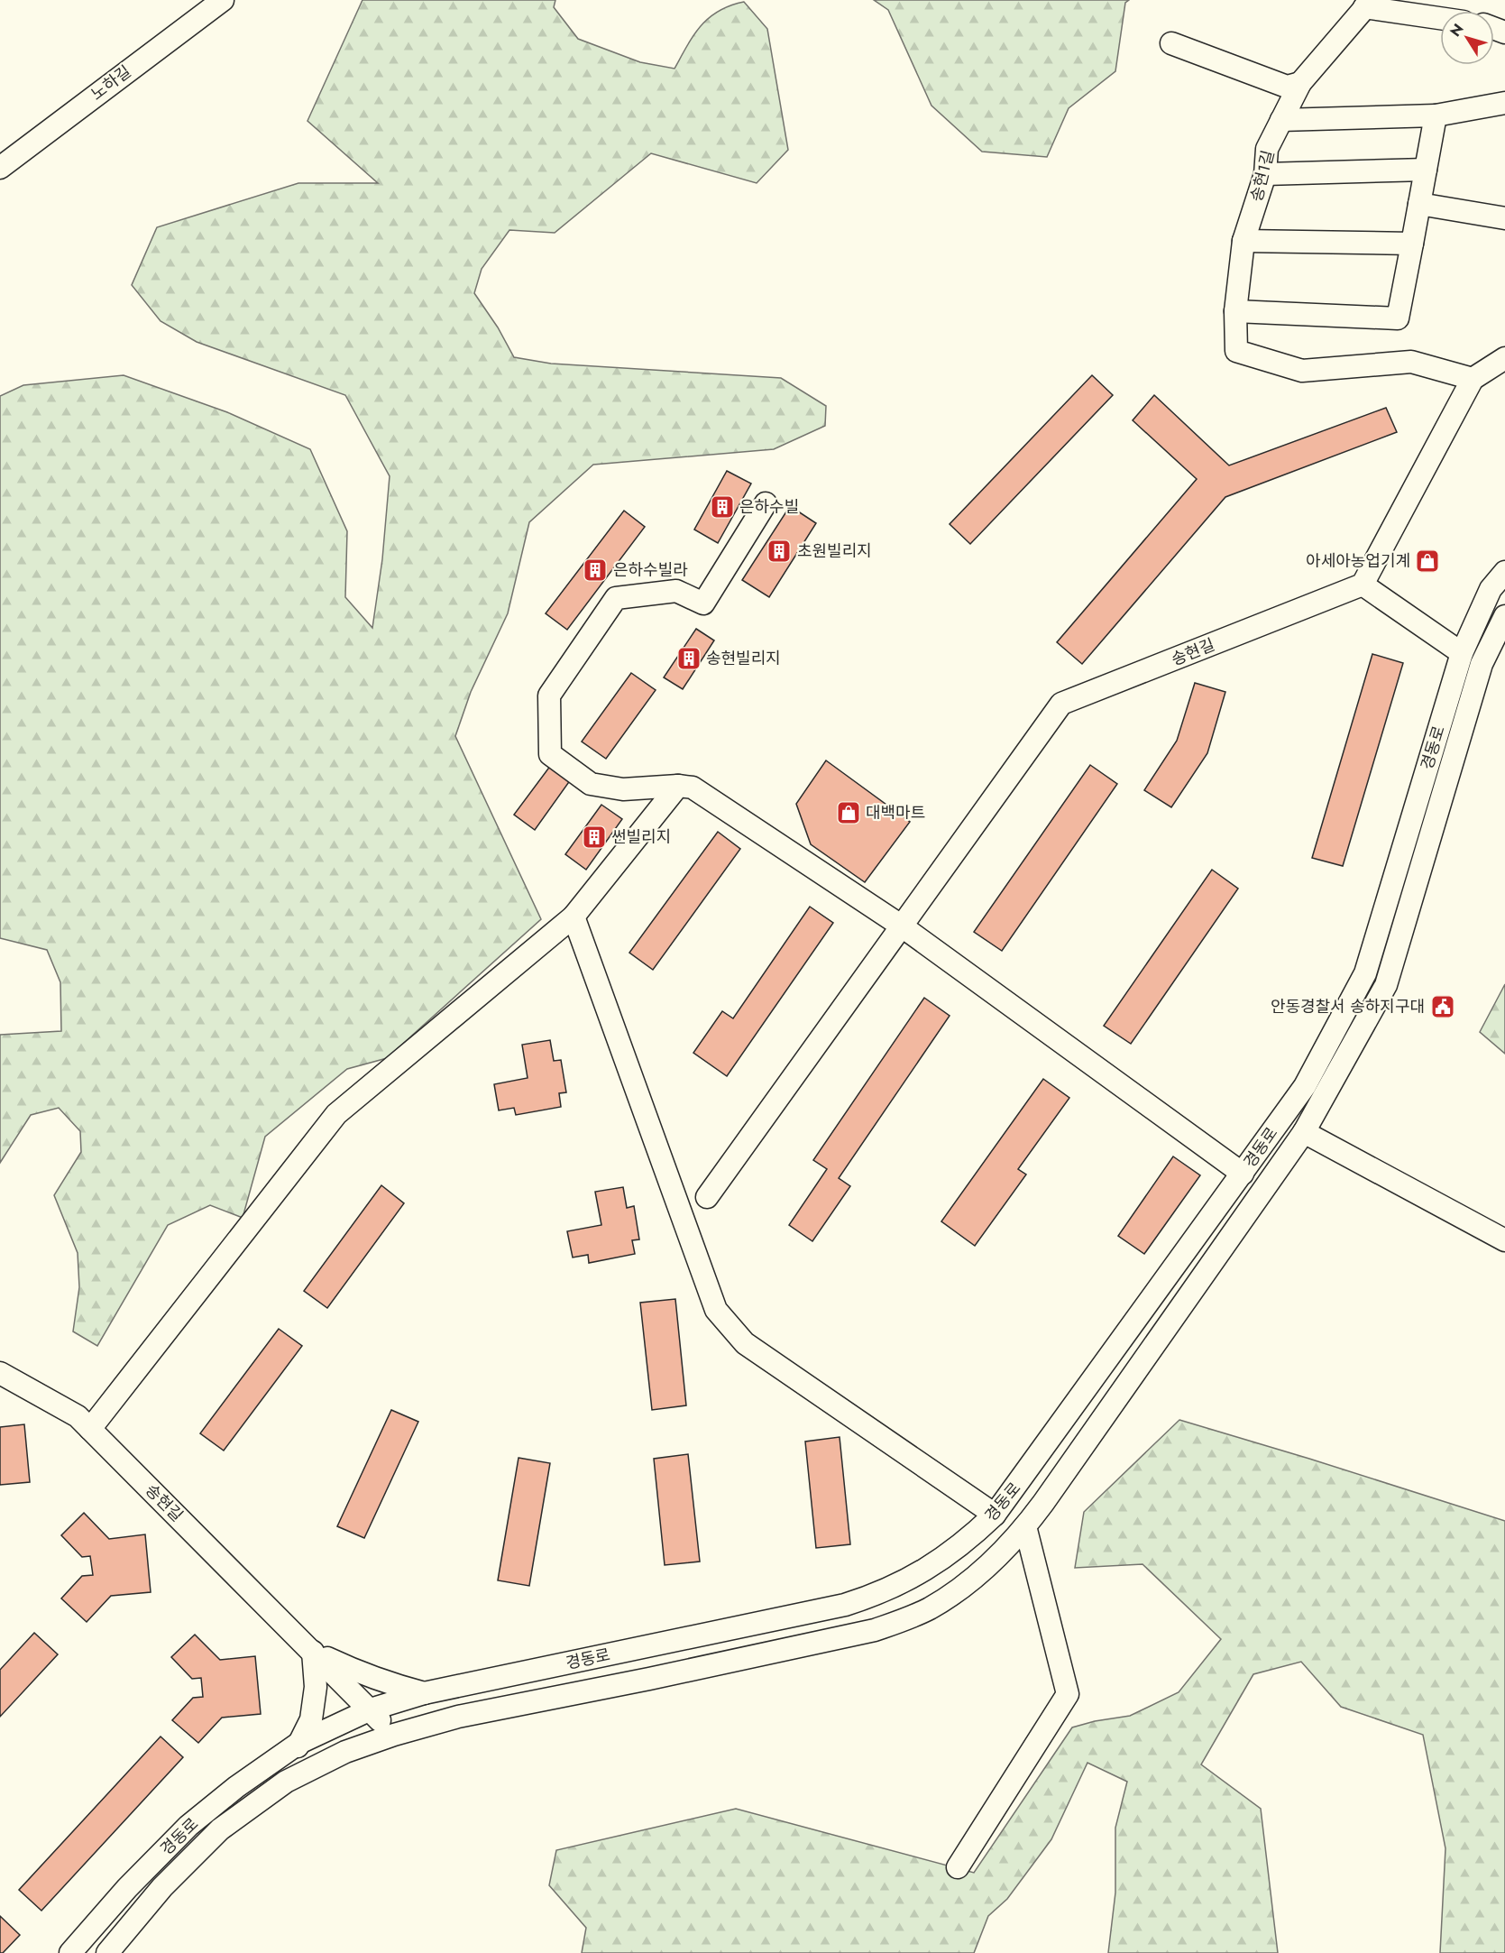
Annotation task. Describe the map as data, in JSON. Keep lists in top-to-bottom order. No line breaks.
{"streets":{"street":["노하길","송현1길","송현길","경동로"]},"crossings":[["송현길","경동로"]],"places":{"building":["은하수빌","초원빌리지","은하수빌라","송현빌리지","썬빌리지"],"shop":["아세아농업기계","대백마트"],"public building":["안동경찰서 송하지구대"]},"north":"top left"}
